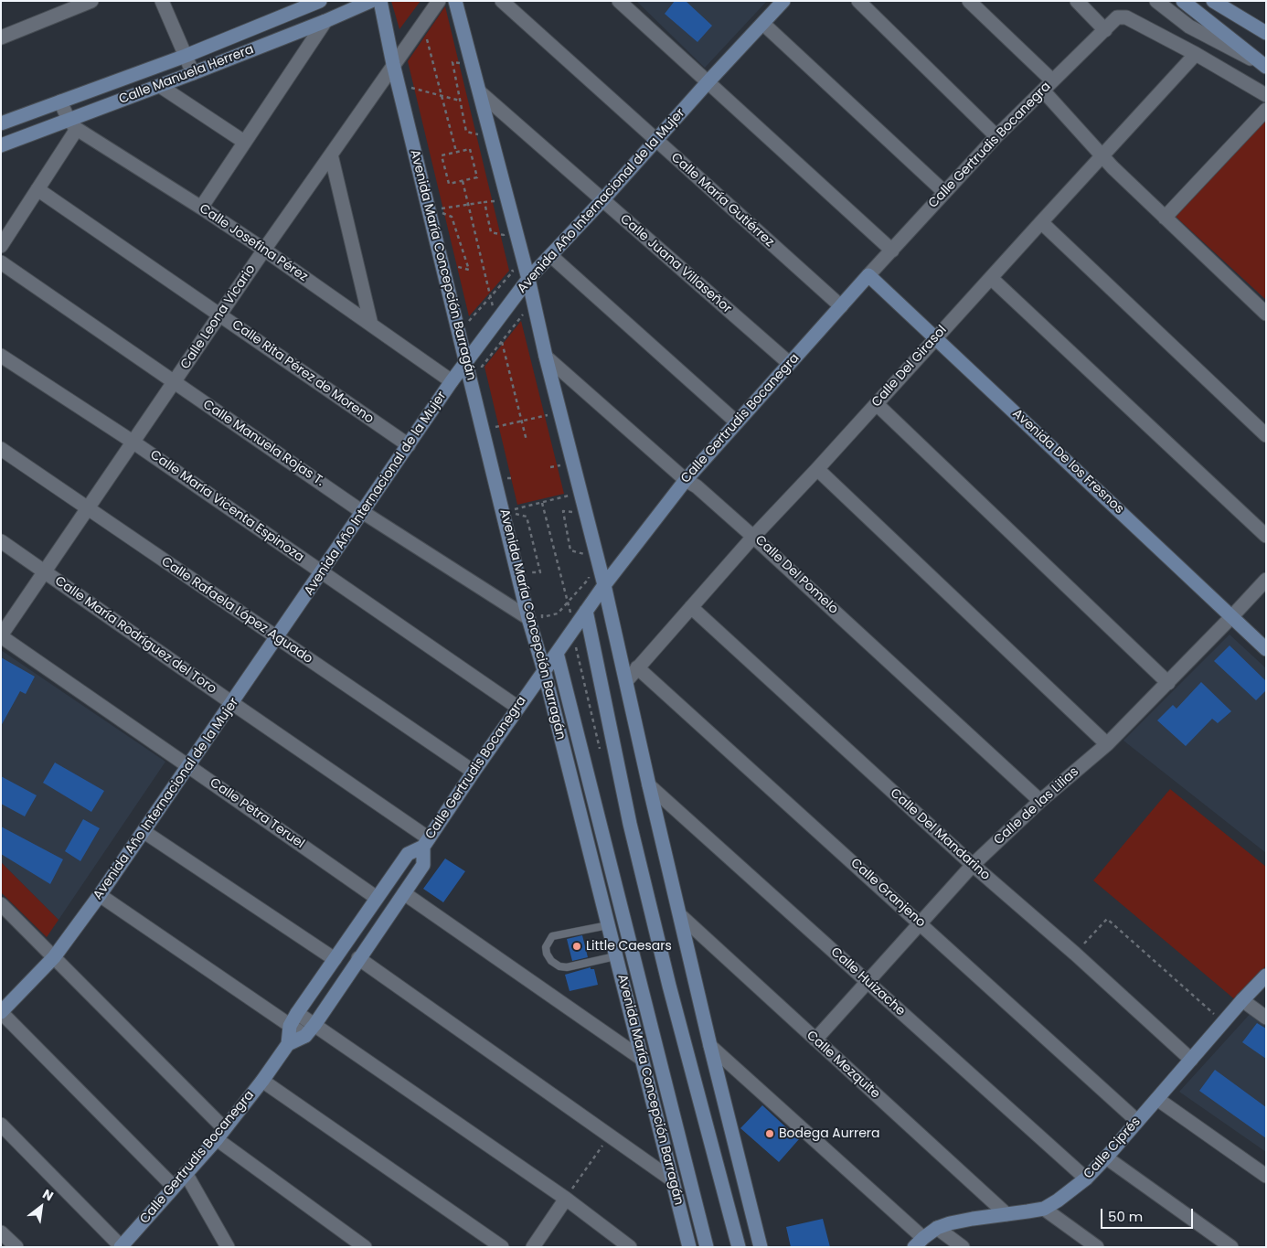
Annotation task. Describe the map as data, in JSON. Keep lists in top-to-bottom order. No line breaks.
{"streets":{"street":["Calle Manuela Herrera","Calle Gertrudis Bocanegra","Calle María Gutiérrez","Avenida Año Internacional de la Mujer","Calle Josefina Pérez","Calle Juana Villaseñor","Avenida María Concepción Barragán","Calle Leona Vicario","Calle Del Girasol","Calle Rita Pérez de Moreno","Calle Manuela Rojas T.","Avenida De los Fresnos","Calle María Vicenta Espinoza","Calle Del Pomelo","Calle Rafaela López Aguado","Calle María Rodríguez del Toro","Calle de las Lilias","Calle Petra Teruel","Calle Del Mandarino","Calle Granjeno","Calle Huizache","Calle Mezquite","Calle Ciprés"]},"crossings":[["Calle Manuela Herrera","Calle Josefina Pérez"],["Calle Gertrudis Bocanegra","Calle María Gutiérrez"],["Calle Gertrudis Bocanegra","Calle Juana Villaseñor"],["Calle Gertrudis Bocanegra","Avenida María Concepción Barragán"],["Calle Gertrudis Bocanegra","Calle Del Girasol"],["Calle Gertrudis Bocanegra","Avenida De los Fresnos"],["Calle Gertrudis Bocanegra","Calle María Vicenta Espinoza"],["Calle Gertrudis Bocanegra","Calle Del Pomelo"],["Calle Gertrudis Bocanegra","Calle Rafaela López Aguado"],["Calle Gertrudis Bocanegra","Calle María Rodríguez del Toro"],["Calle Gertrudis Bocanegra","Calle Petra Teruel"],["Calle María Gutiérrez","Avenida Año Internacional de la Mujer"],["Avenida Año Internacional de la Mujer","Calle Josefina Pérez"],["Avenida Año Internacional de la Mujer","Calle Juana Villaseñor"],["Avenida Año Internacional de la Mujer","Avenida María Concepción Barragán"],["Avenida Año Internacional de la Mujer","Calle Rita Pérez de Moreno"],["Avenida Año Internacional de la Mujer","Calle Manuela Rojas T."],["Avenida Año Internacional de la Mujer","Calle María Vicenta Espinoza"],["Avenida Año Internacional de la Mujer","Calle Rafaela López Aguado"],["Avenida Año Internacional de la Mujer","Calle María Rodríguez del Toro"],["Avenida Año Internacional de la Mujer","Calle Petra Teruel"],["Calle Josefina Pérez","Calle Leona Vicario"],["Avenida María Concepción Barragán","Calle Leona Vicario"],["Avenida María Concepción Barragán","Calle Manuela Rojas T."],["Calle Leona Vicario","Calle Rita Pérez de Moreno"],["Calle Leona Vicario","Calle Manuela Rojas T."],["Calle Leona Vicario","Calle María Vicenta Espinoza"],["Calle Leona Vicario","Calle Rafaela López Aguado"],["Calle Leona Vicario","Calle María Rodríguez del Toro"],["Calle Leona Vicario","Calle Petra Teruel"],["Calle Del Girasol","Avenida De los Fresnos"],["Calle Del Girasol","Calle Del Pomelo"],["Calle Del Girasol","Calle Del Mandarino"],["Calle Del Girasol","Calle Granjeno"],["Avenida De los Fresnos","Calle de las Lilias"],["Calle Del Pomelo","Calle de las Lilias"],["Calle de las Lilias","Calle Del Mandarino"],["Calle de las Lilias","Calle Granjeno"],["Calle de las Lilias","Calle Huizache"],["Calle de las Lilias","Calle Mezquite"],["Calle Del Mandarino","Calle Ciprés"],["Calle Granjeno","Calle Ciprés"],["Calle Huizache","Calle Ciprés"],["Calle Mezquite","Calle Ciprés"]],"places":["Little Caesars","Bodega Aurrera"],"scale_bar":"50 m","north":"top right"}
